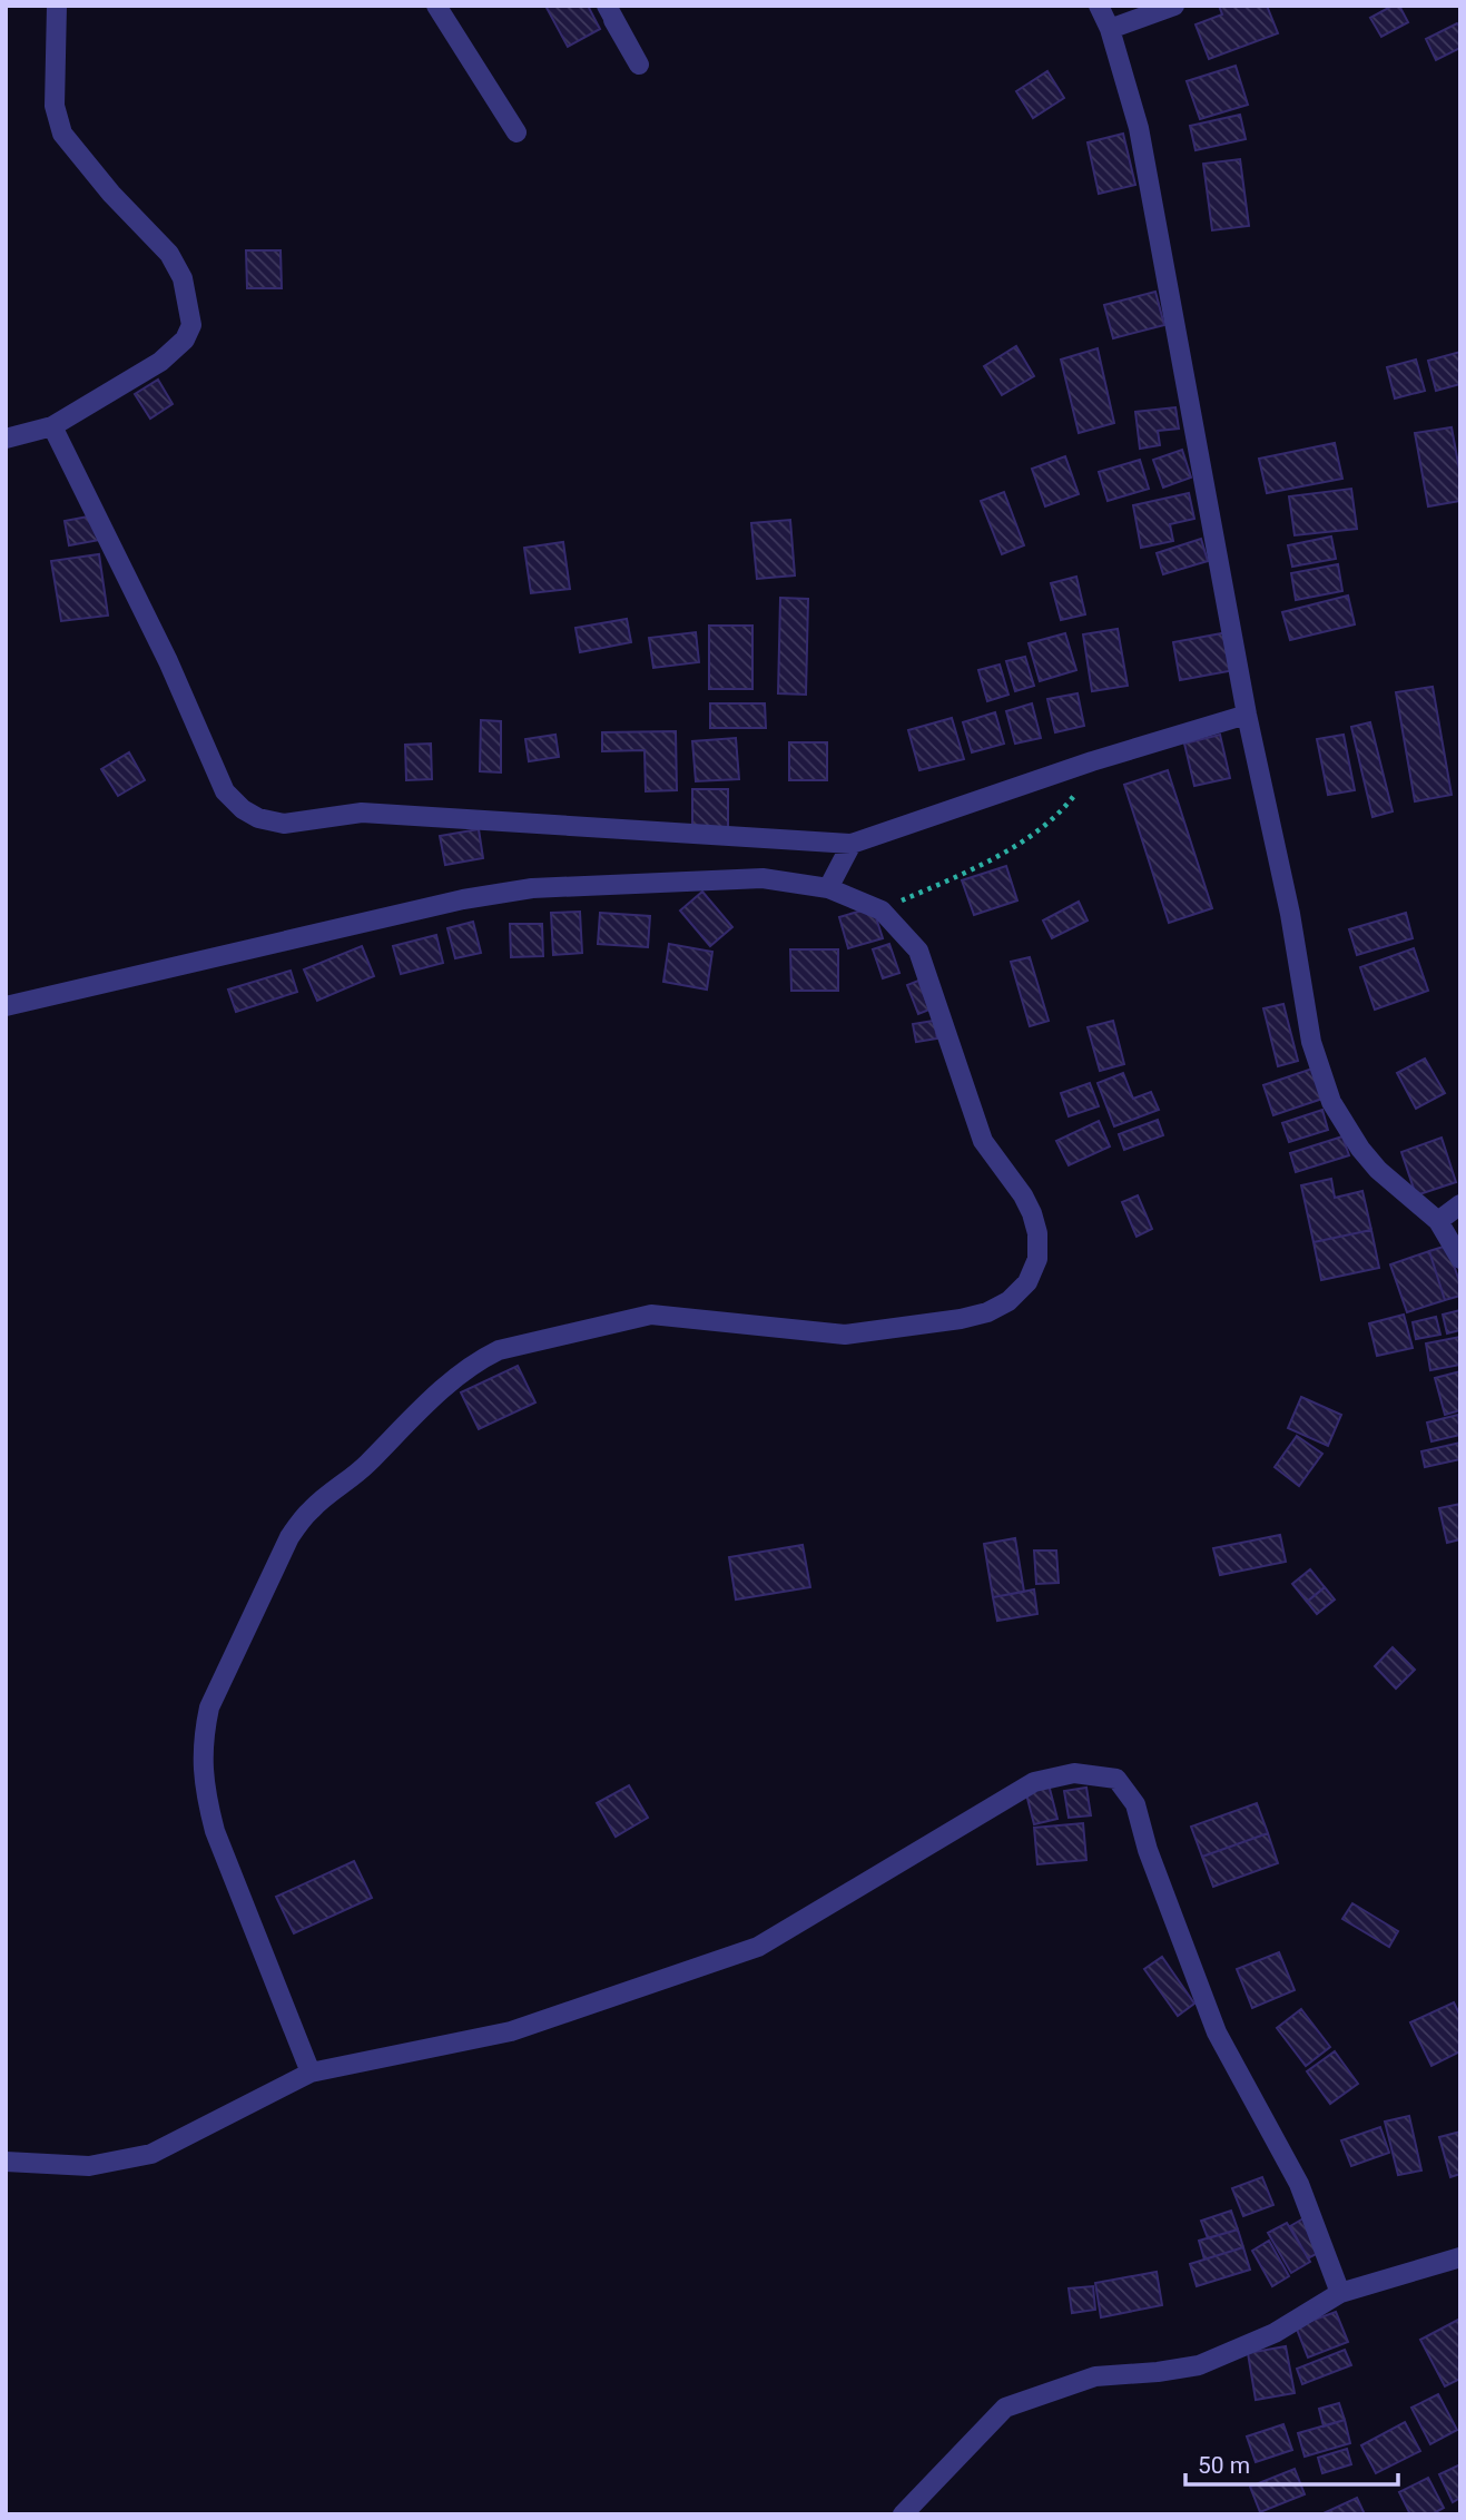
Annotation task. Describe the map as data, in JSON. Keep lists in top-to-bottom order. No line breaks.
{"scale_bar":"50 m"}
